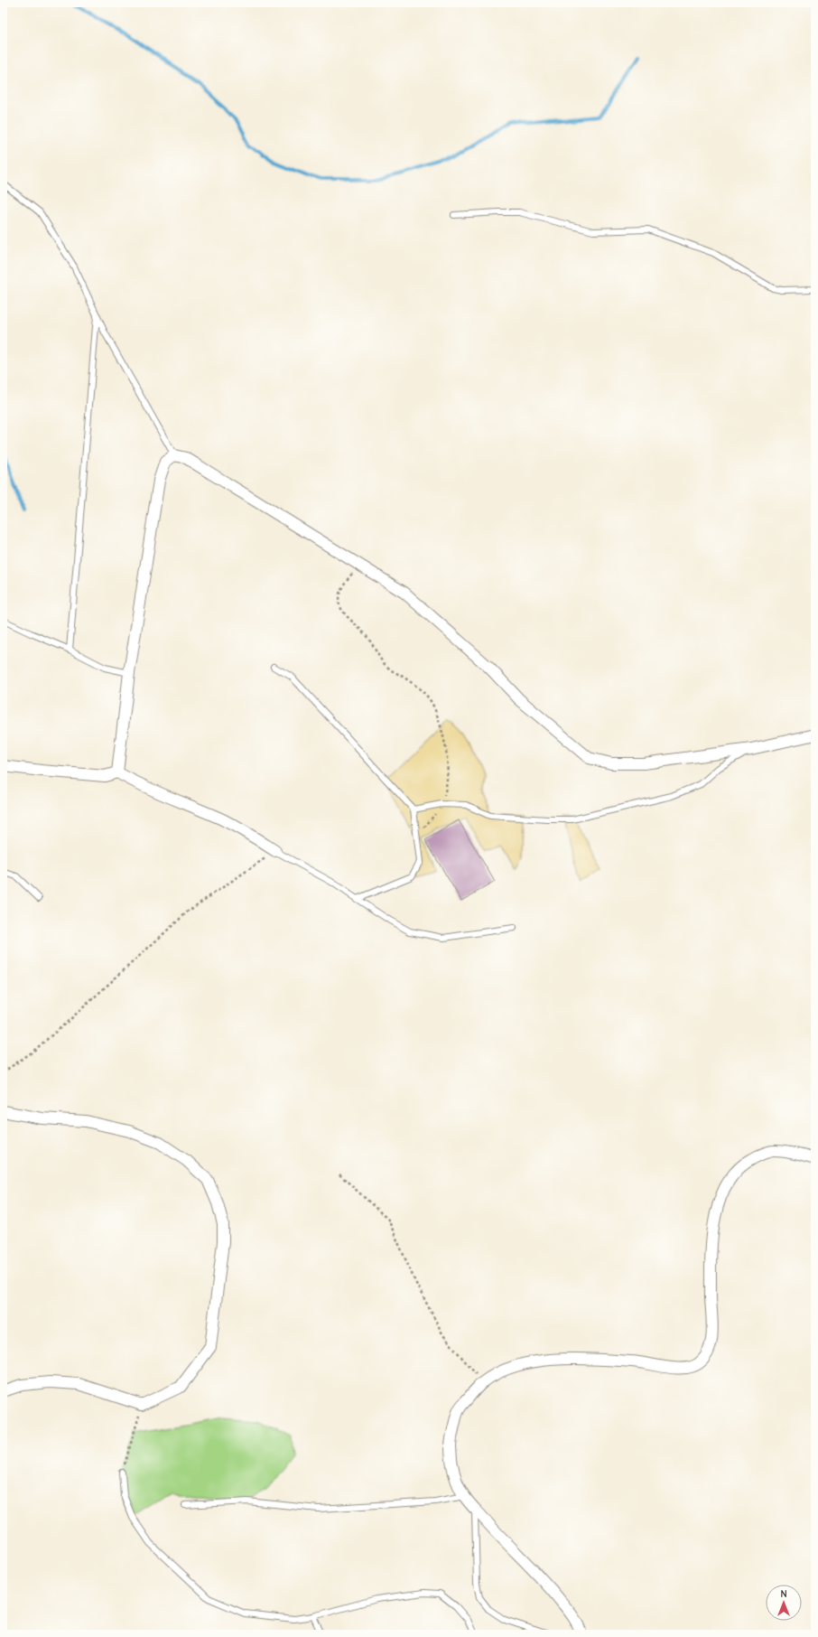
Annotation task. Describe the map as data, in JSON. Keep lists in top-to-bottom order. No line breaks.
{"north":"top"}
